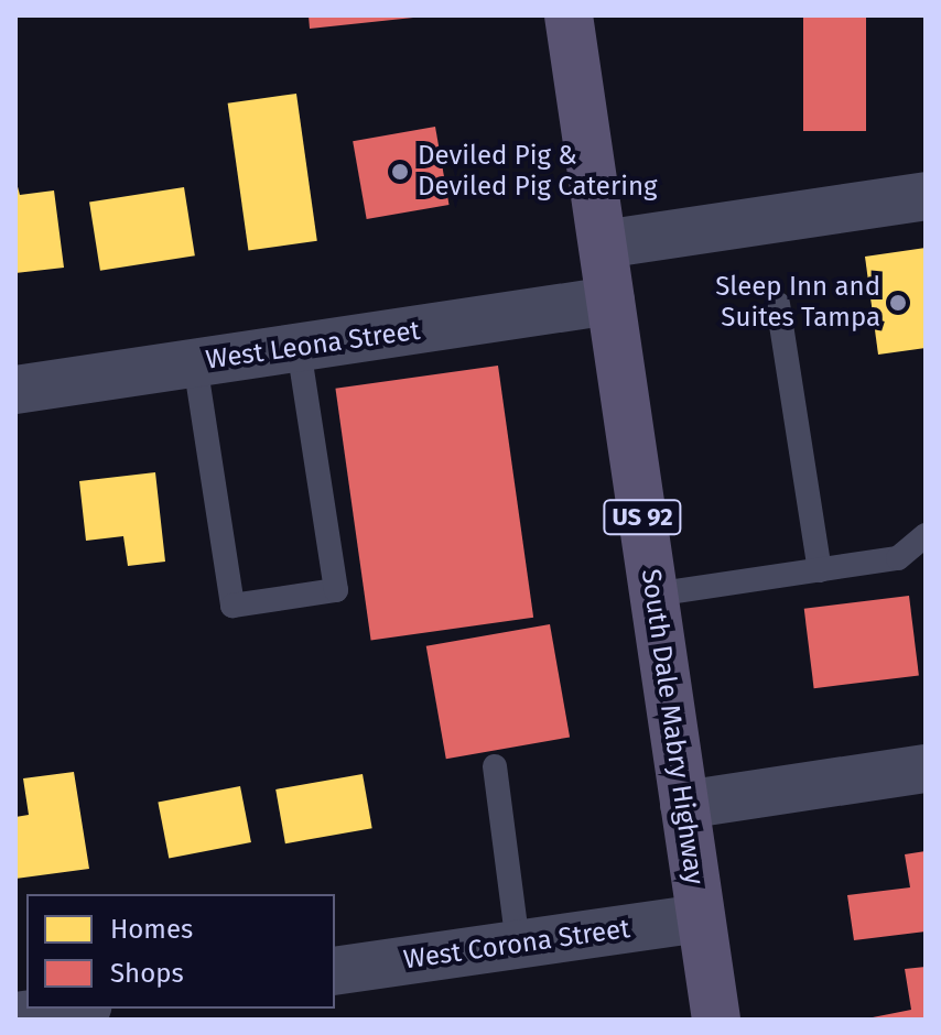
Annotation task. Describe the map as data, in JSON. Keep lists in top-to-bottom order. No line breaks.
{"streets":{"main road":["US 92","South Dale Mabry Highway"],"street":["West Leona Street","West Corona Street"]},"crossings":[["West Leona Street","South Dale Mabry Highway"],["South Dale Mabry Highway","West Corona Street"]],"places":["Deviled Pig & Deviled Pig Catering","Sleep Inn and Suites Tampa"],"legend":["Homes","Shops"]}
